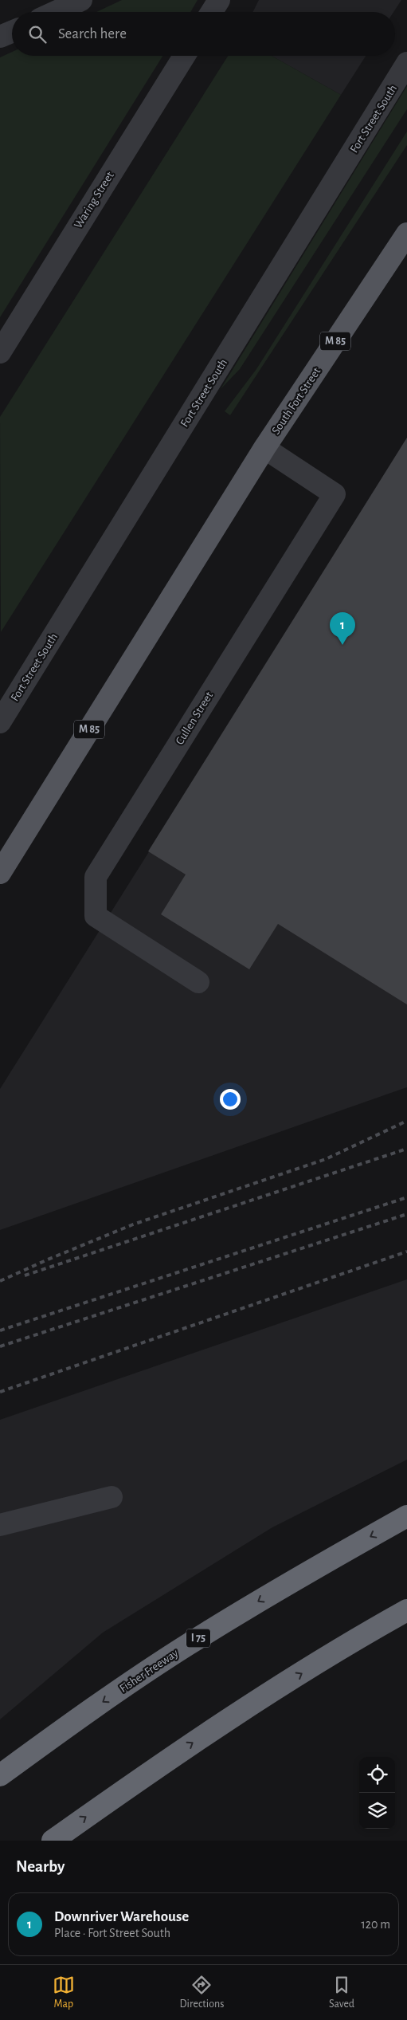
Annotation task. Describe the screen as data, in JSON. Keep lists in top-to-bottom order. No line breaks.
{"streets":{"highway":["I 75","Fisher Freeway"],"main road":["M 85","South Fort Street"],"street":["Fort Street South","Waring Street","Cullen Street"]},"crossings":[["M 85","South Fort Street"],["M 85","Cullen Street"],["South Fort Street","Cullen Street"]],"page":{"search":"Search here","pins":"1","heading":"Nearby","list":[{"mark":"1","name":"Downriver Warehouse","note":"Place · Fort Street South","value":"120 m"}],"nav":["Map","Directions","Saved"]}}
